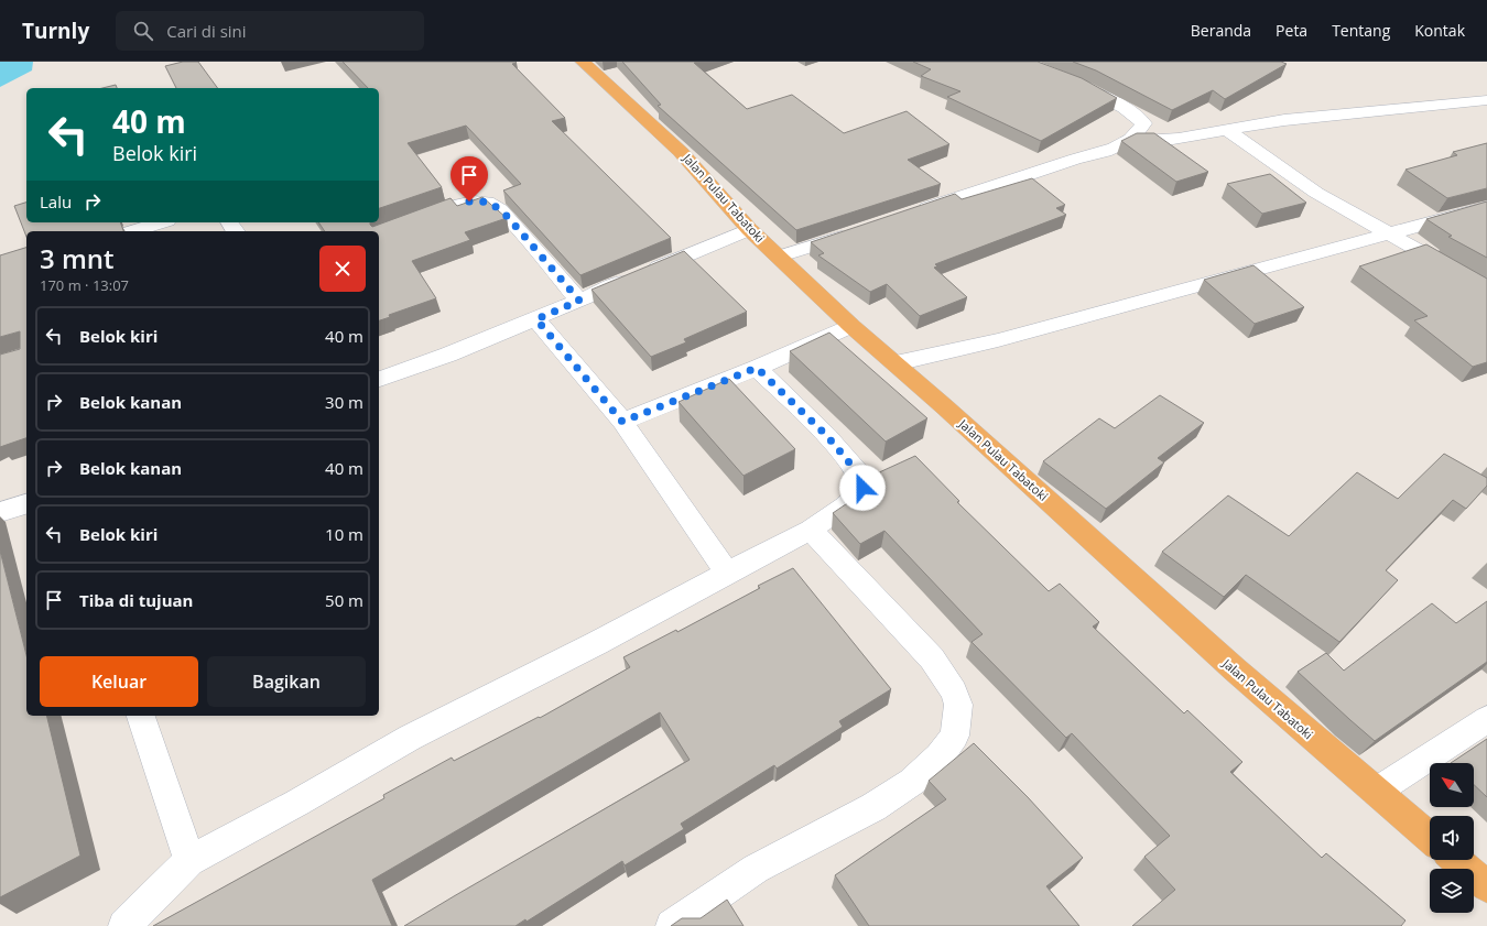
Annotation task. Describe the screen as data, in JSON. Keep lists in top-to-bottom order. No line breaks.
{"streets":{"highway":["Jalan Pulau Tabatoki"]},"north":"top left","page":{"header":"Turnly","search":"Cari di sini","nav":["Beranda","Peta","Tentang","Kontak"],"turn":["40 m","Belok kiri"],"then":"Lalu","heading":["3 mnt","170 m · 13:07"],"list":[{"name":"Belok kiri","value":"40 m"},{"name":"Belok kanan","value":"30 m"},{"name":"Belok kanan","value":"40 m"},{"name":"Belok kiri","value":"10 m"},{"name":"Tiba di tujuan","value":"50 m"}],"buttons":["Keluar","Bagikan"]}}
